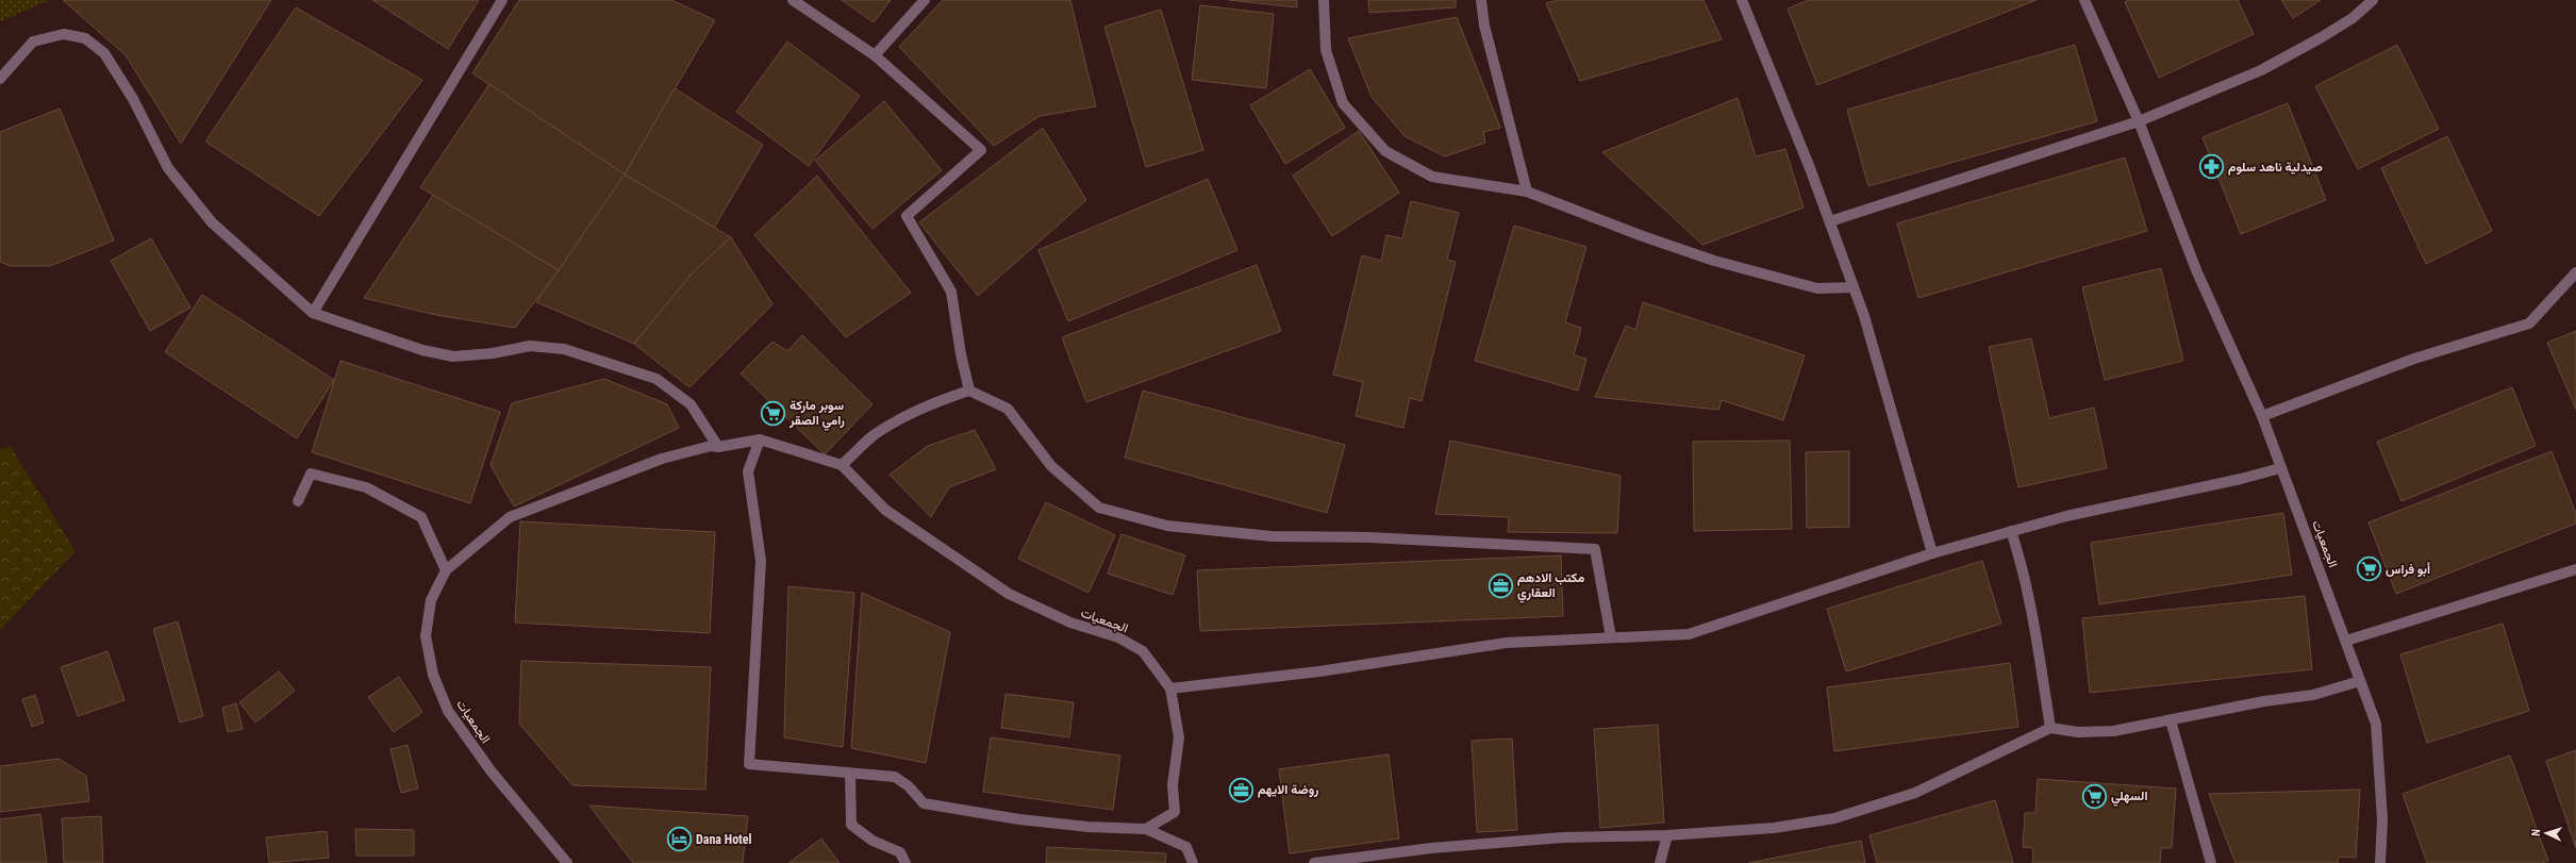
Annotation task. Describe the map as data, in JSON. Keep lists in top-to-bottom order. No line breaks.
{"streets":{"street":["الجمعيات"]},"places":{"pharmacy":["صيدلية ناهد سلوم"],"supermarket":["سوبر ماركة رامي الصقر","أبو فراس","السهلي"],"office":["مكتب الادهم العقاري","روضة الايهم"],"hotel":["Dana Hotel"]},"north":"left"}
